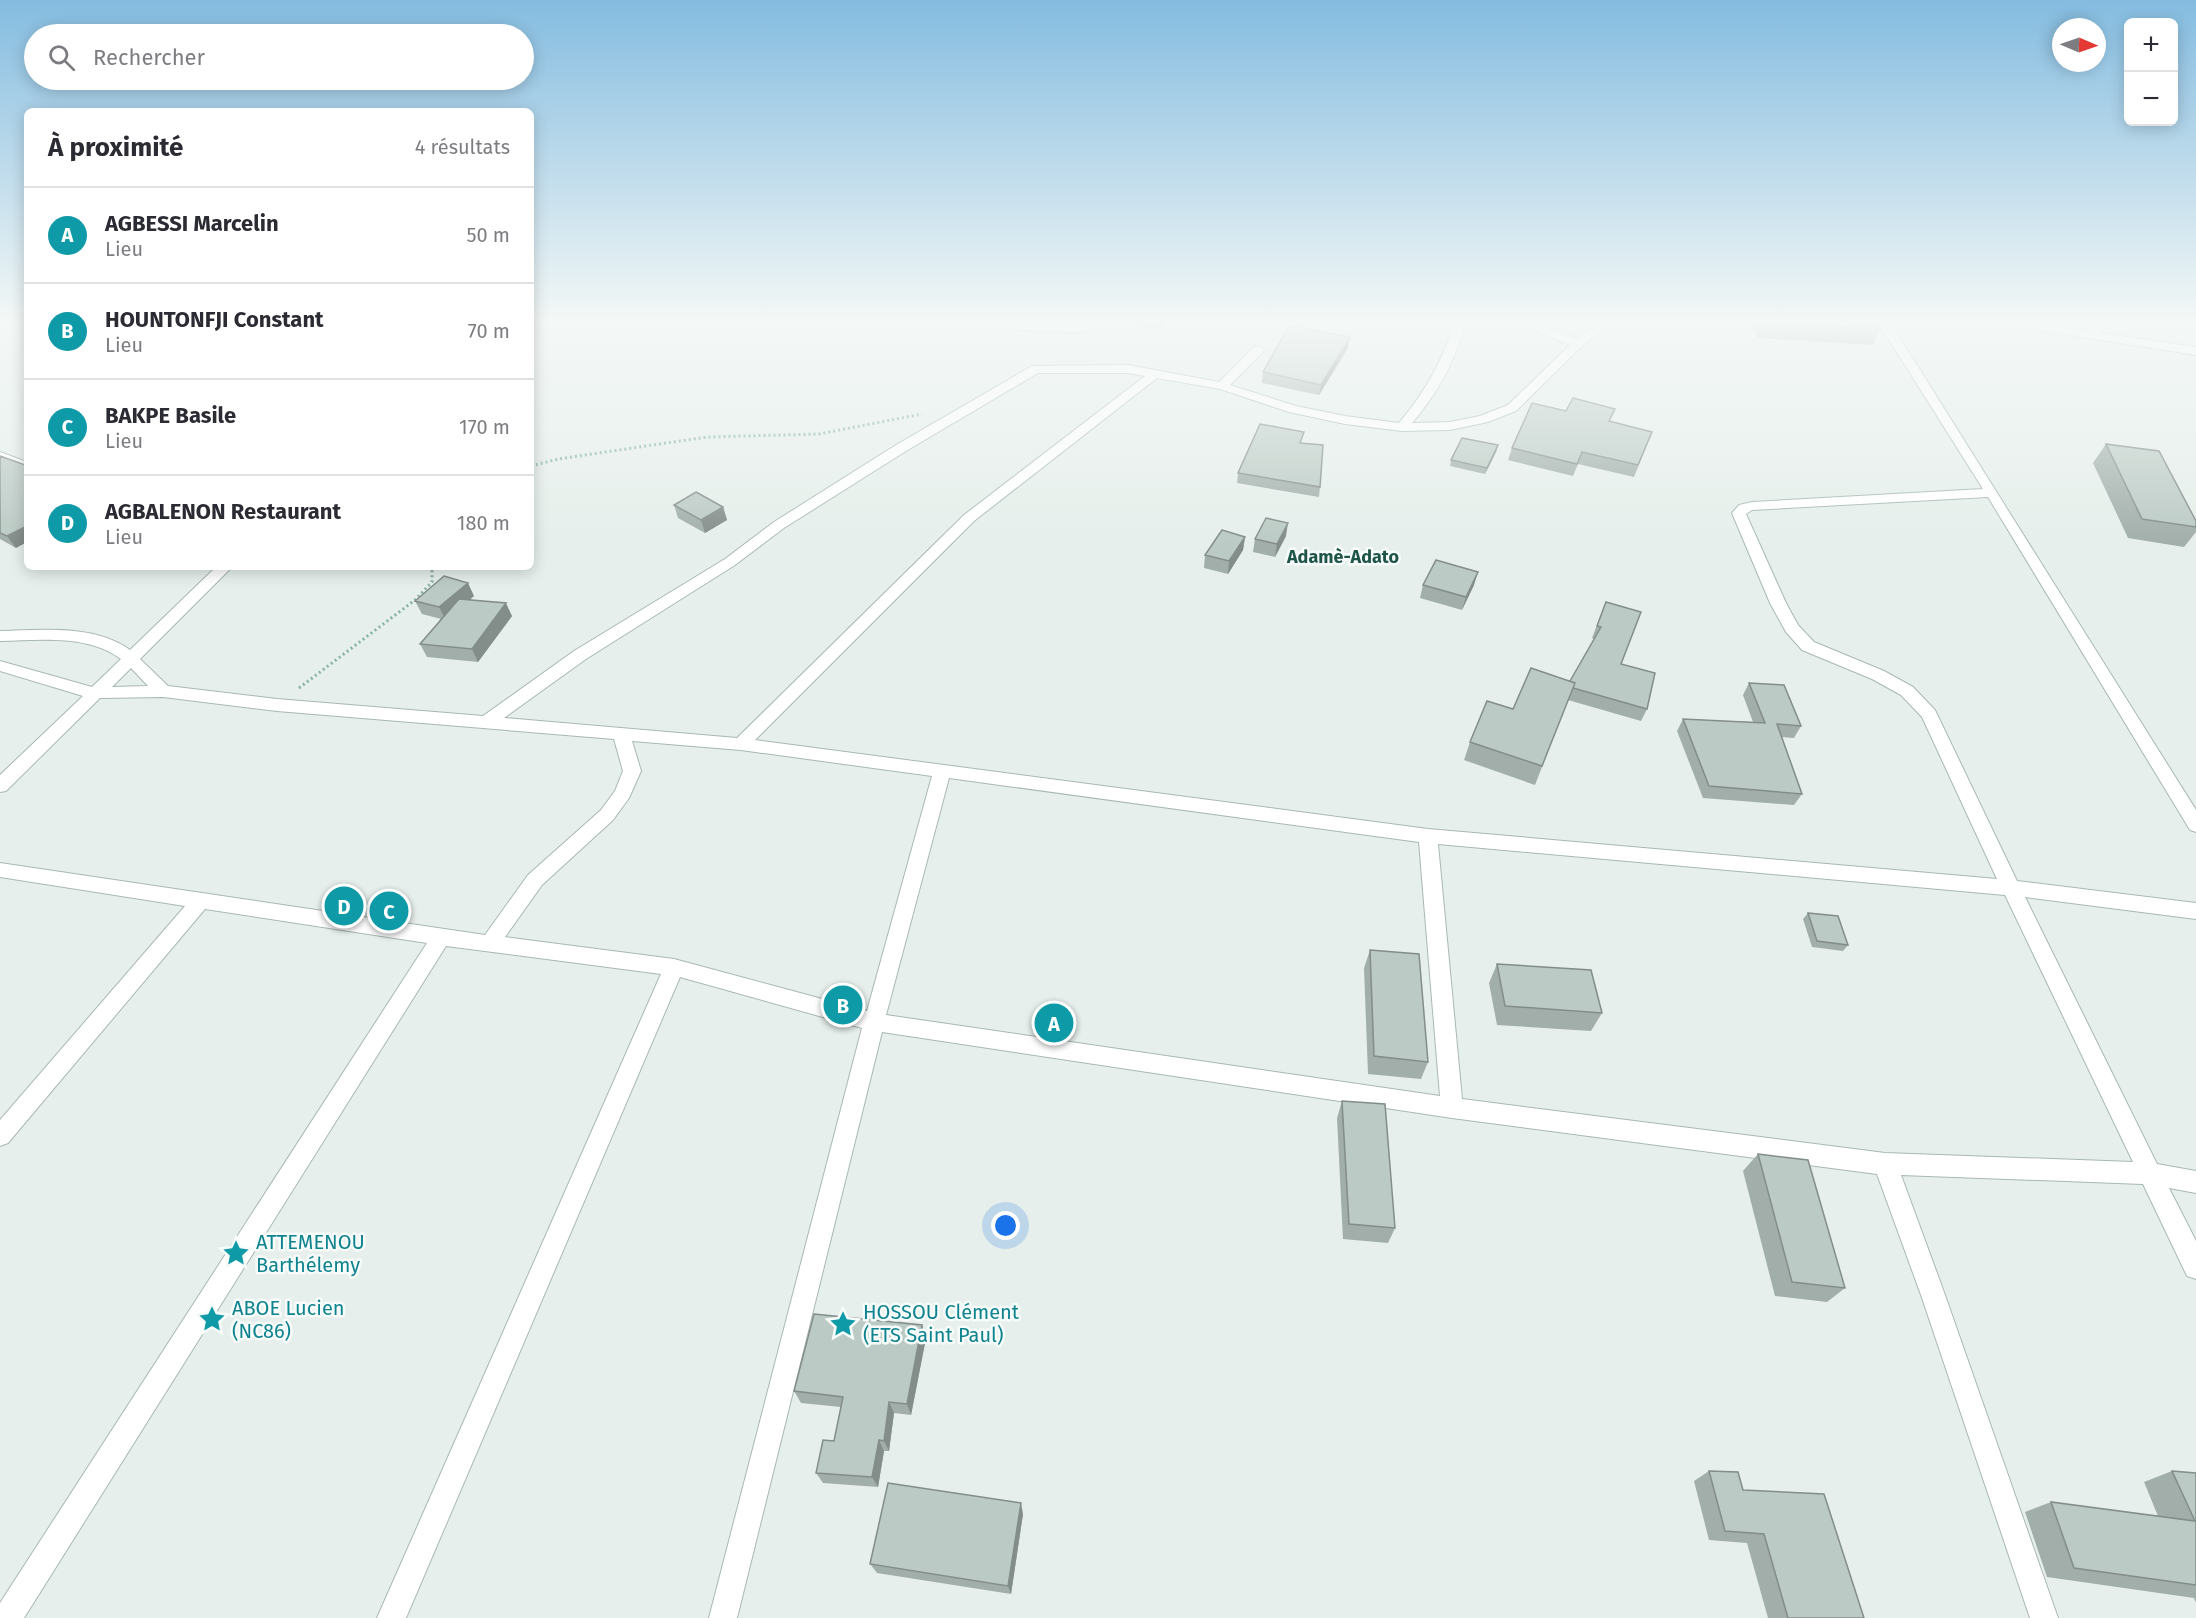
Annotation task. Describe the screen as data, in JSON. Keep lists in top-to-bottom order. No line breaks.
{"districts":["Adamè-Adato"],"places":{"place":["ATTEMENOU Barthélemy","ABOE Lucien (NC86)","HOSSOU Clément (ETS Saint Paul)"]},"north":"right","page":{"map_buttons":["+","−"],"search":"Rechercher","heading":["À proximité","4 résultats"],"list":[{"mark":"A","name":"AGBESSI Marcelin","note":"Lieu","value":"50 m"},{"mark":"B","name":"HOUNTONFJI Constant","note":"Lieu","value":"70 m"},{"mark":"C","name":"BAKPE Basile","note":"Lieu","value":"170 m"},{"mark":"D","name":"AGBALENON Restaurant","note":"Lieu","value":"180 m"}],"pins":["D","C","B","A"]}}
